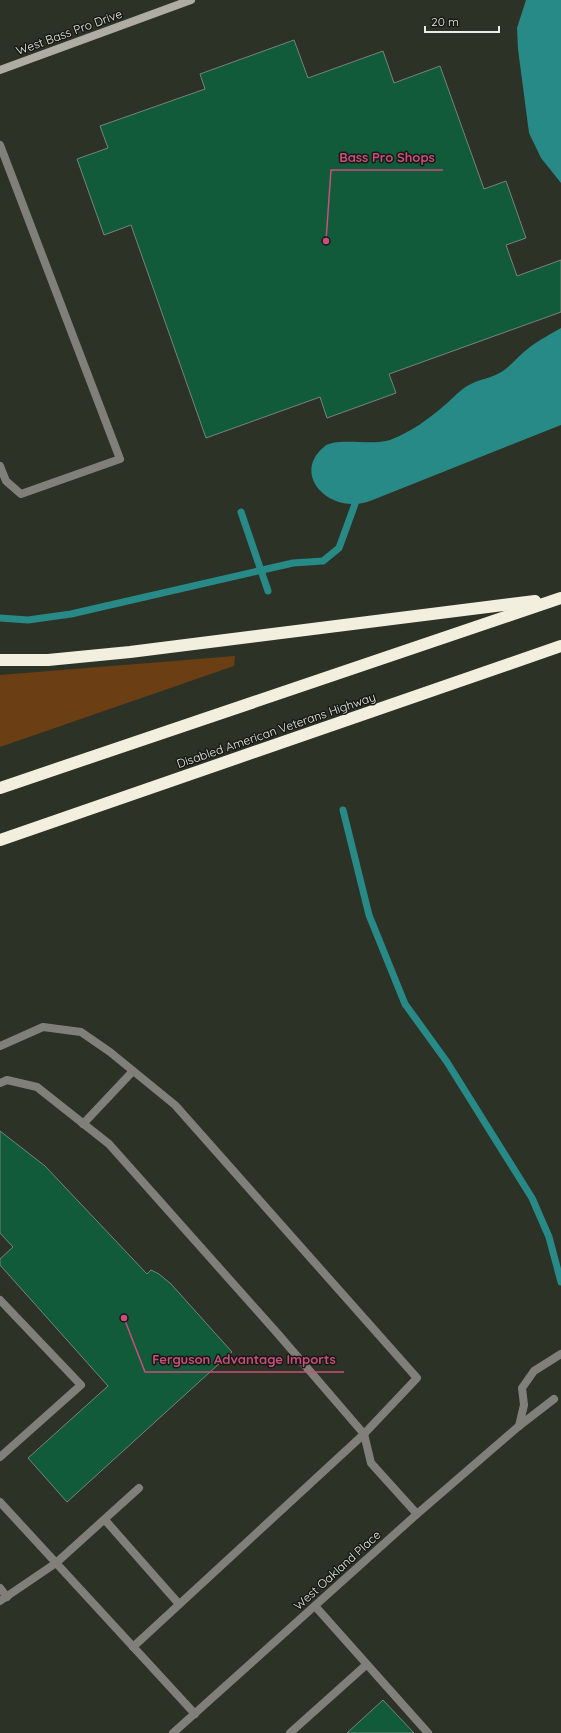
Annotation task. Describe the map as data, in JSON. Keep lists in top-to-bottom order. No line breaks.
{"streets":{"highway":["Disabled American Veterans Highway"],"street":["West Bass Pro Drive","West Oakland Place"]},"places":["Bass Pro Shops","Ferguson Advantage Imports"],"scale_bar":"20 m"}
